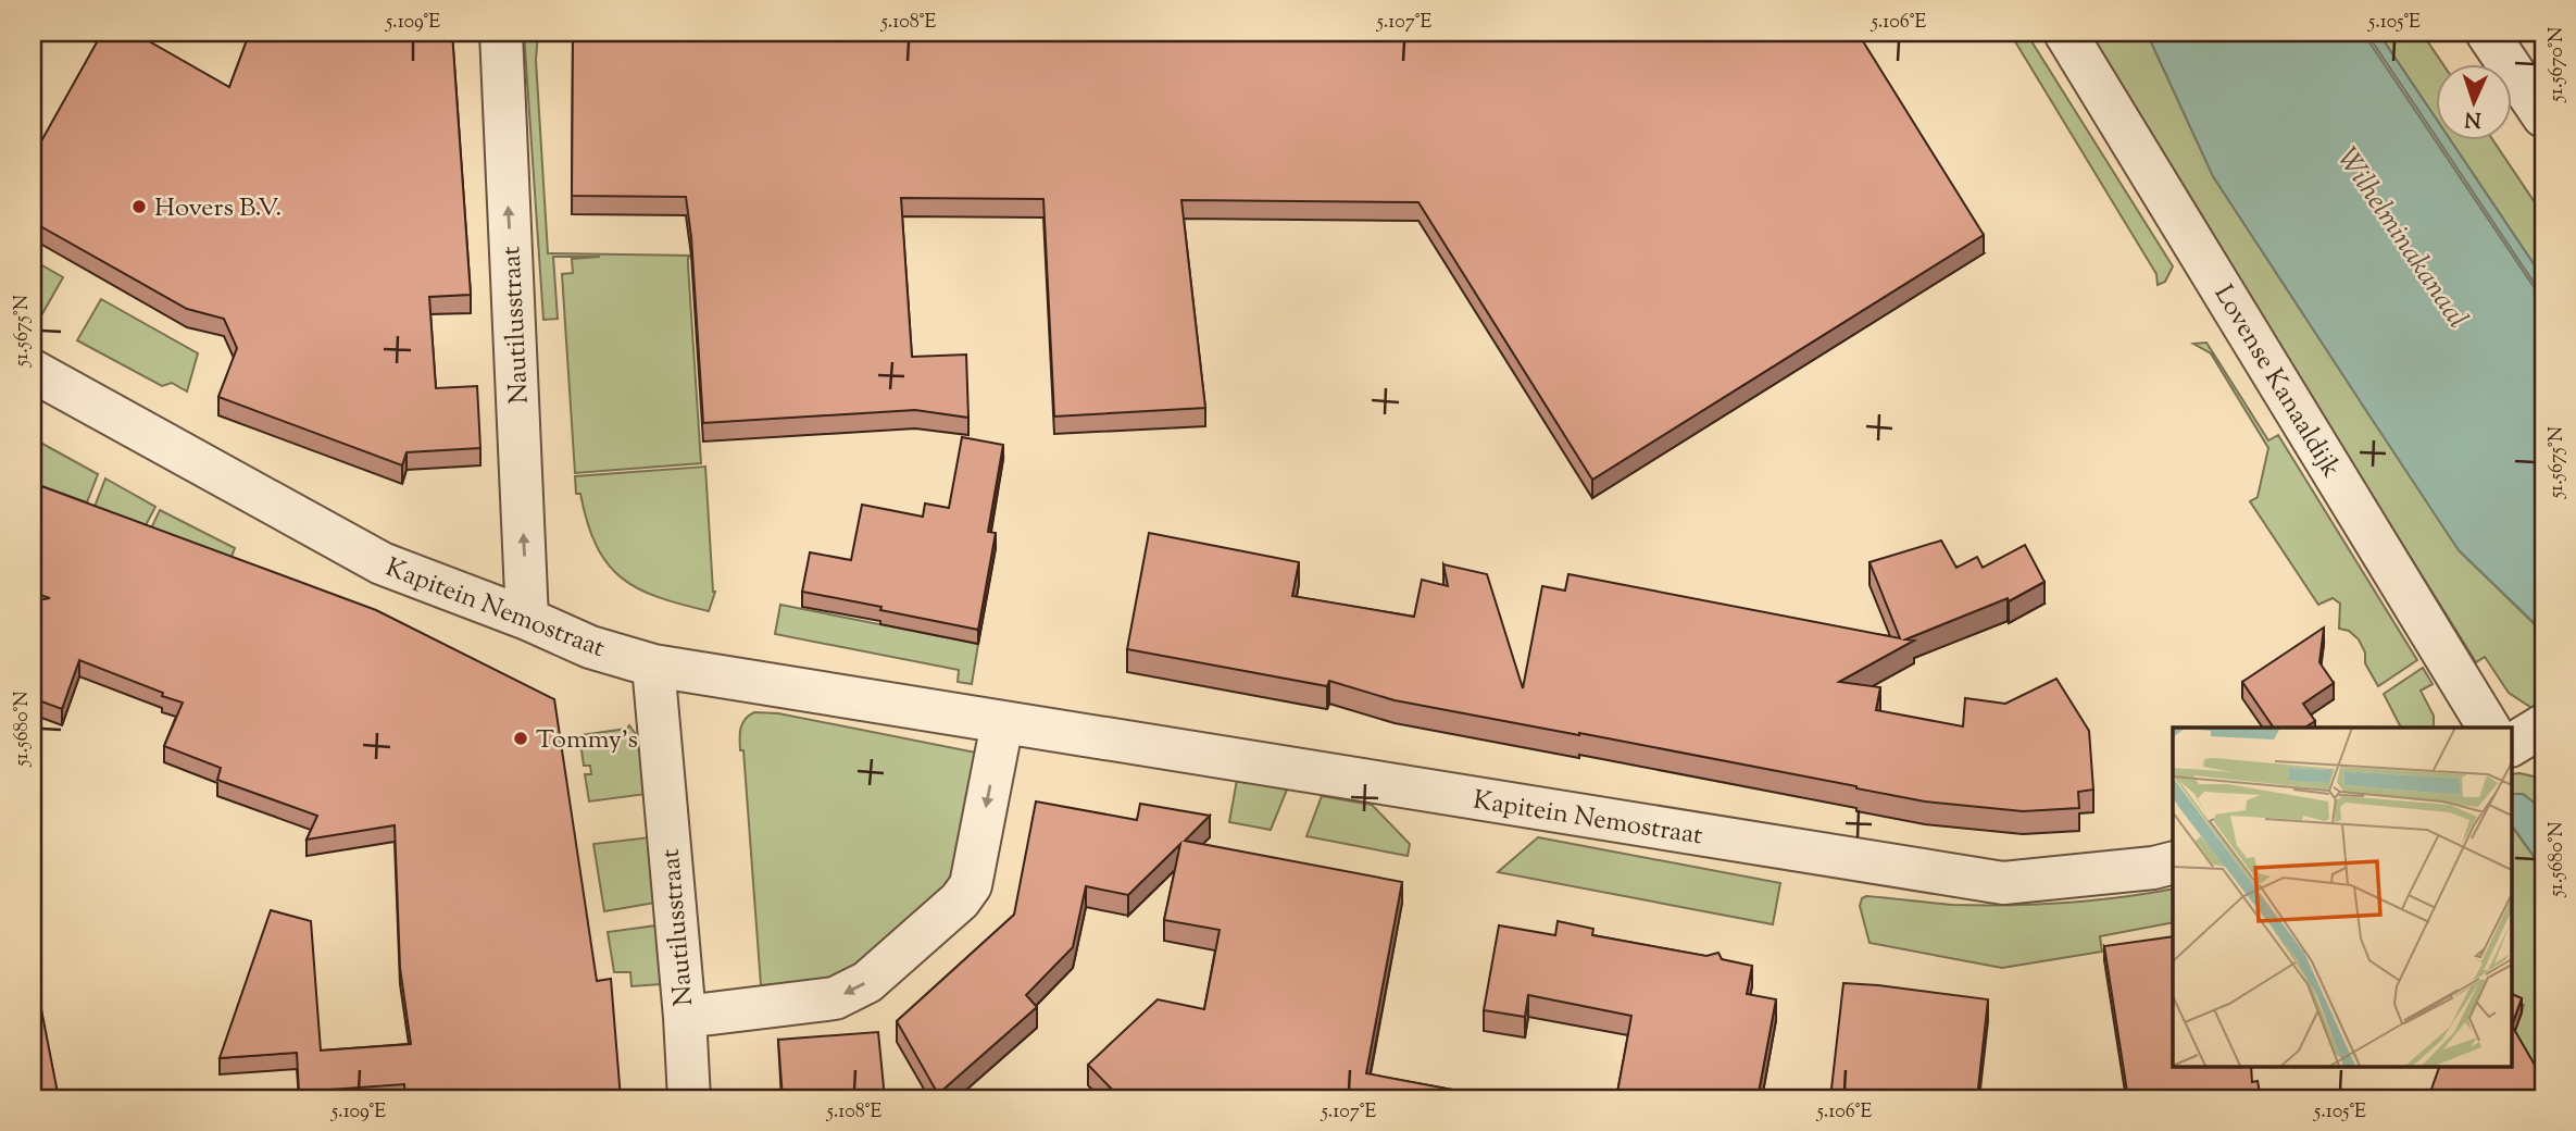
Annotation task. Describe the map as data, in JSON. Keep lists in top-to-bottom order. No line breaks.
{"streets":{"street":["Nautilusstraat","Lovense Kanaaldijk","Kapitein Nemostraat"]},"crossings":[["Nautilusstraat","Kapitein Nemostraat"]],"one_way":["Nautilusstraat"],"water":["Wilhelminakanaal"],"places":["Hovers B.V.","Tommy's"],"north":"bottom","coordinates":["5.109°E","5.108°E","5.107°E","5.106°E","5.105°E","51.5670°N","51.5675°N","51.5680°N"]}
